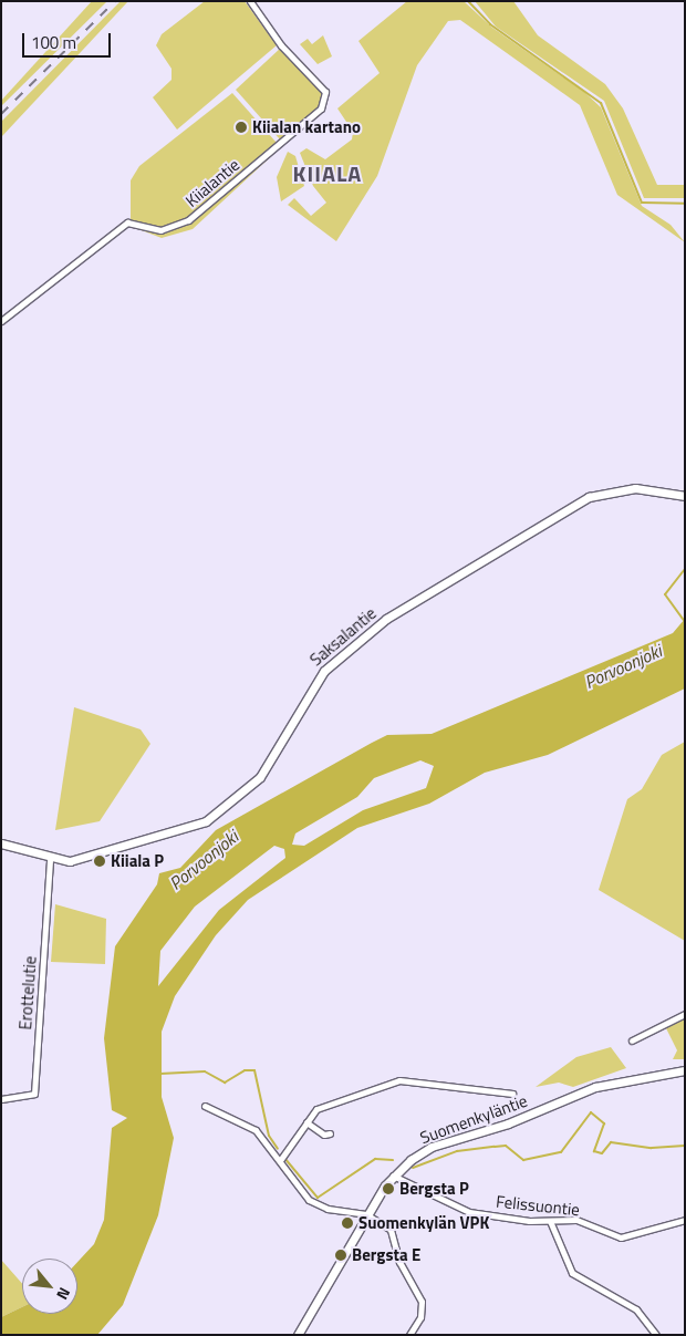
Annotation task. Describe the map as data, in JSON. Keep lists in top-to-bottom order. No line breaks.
{"streets":{"street":["Kiialantie","Saksalantie","Erottelutie","Suomenkyläntie","Felissuontie"]},"crossings":[["Saksalantie","Erottelutie"],["Suomenkyläntie","Felissuontie"]],"districts":["KIIALA"],"water":["Porvoonjoki"],"places":["Kiialan kartano","Kiiala P","Bergsta P","Suomenkylän VPK","Bergsta E"],"scale_bar":"100 m","north":"bottom right"}
